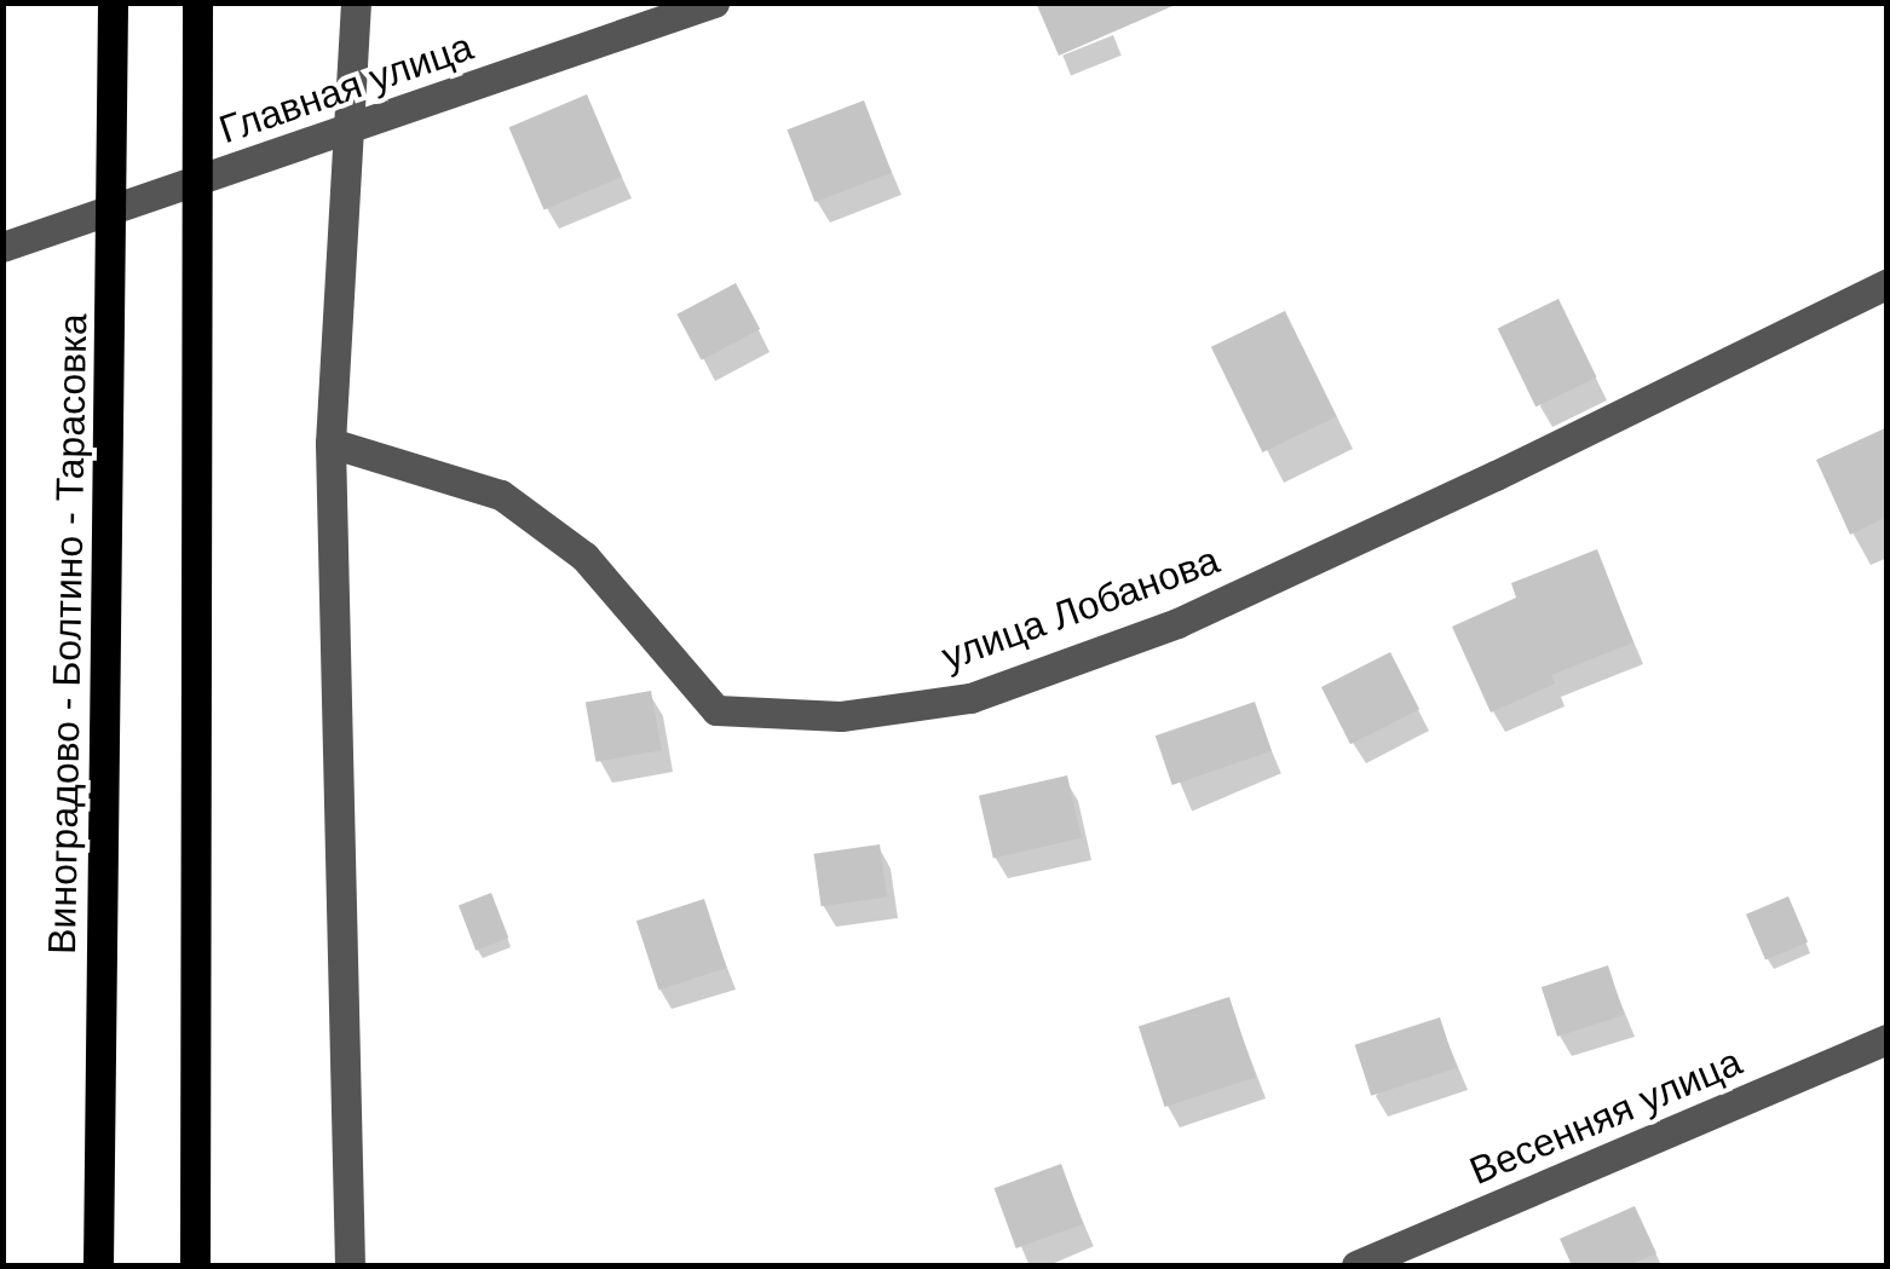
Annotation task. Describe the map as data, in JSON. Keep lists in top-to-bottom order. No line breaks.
{"streets":{"main road":["Виноградово - Болтино - Тарасовка"],"street":["Главная улица","улица Лобанова","Весенняя улица"]}}
